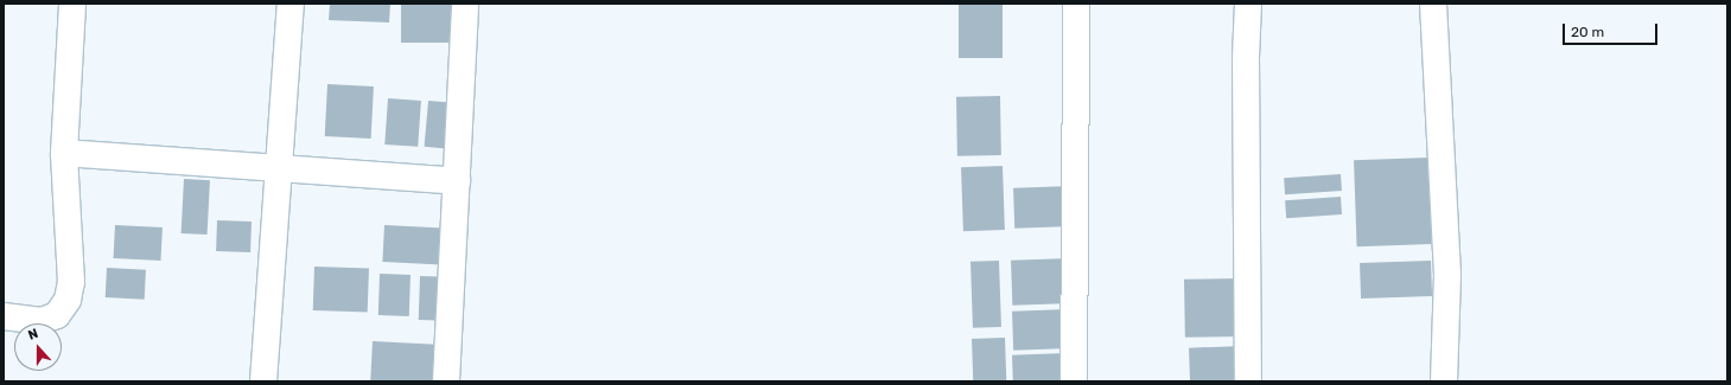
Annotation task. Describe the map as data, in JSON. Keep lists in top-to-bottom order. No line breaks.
{"scale_bar":"20 m","north":"top"}
